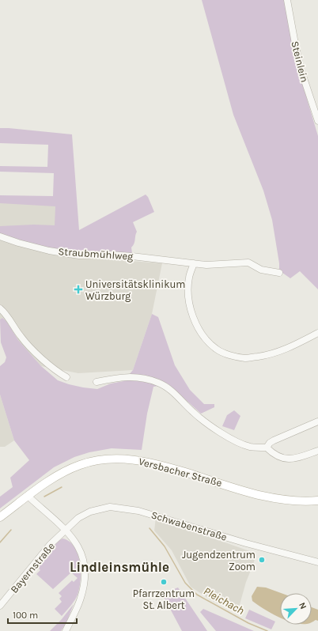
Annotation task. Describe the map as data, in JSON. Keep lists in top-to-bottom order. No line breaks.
{"streets":{"main road":["Versbacher Straße"],"street":["Steinlein","Straubmühlweg","Schwabenstraße","Bayernstraße"]},"crossings":[["Schwabenstraße","Bayernstraße"]],"districts":["Lindleinsmühle"],"water":["Pleichach"],"places":{"health":["Universitätsklinikum Würzburg"],"other":["Jugendzentrum Zoom","Pfarrzentrum St. Albert"]},"scale_bar":"100 m","north":"top right"}
